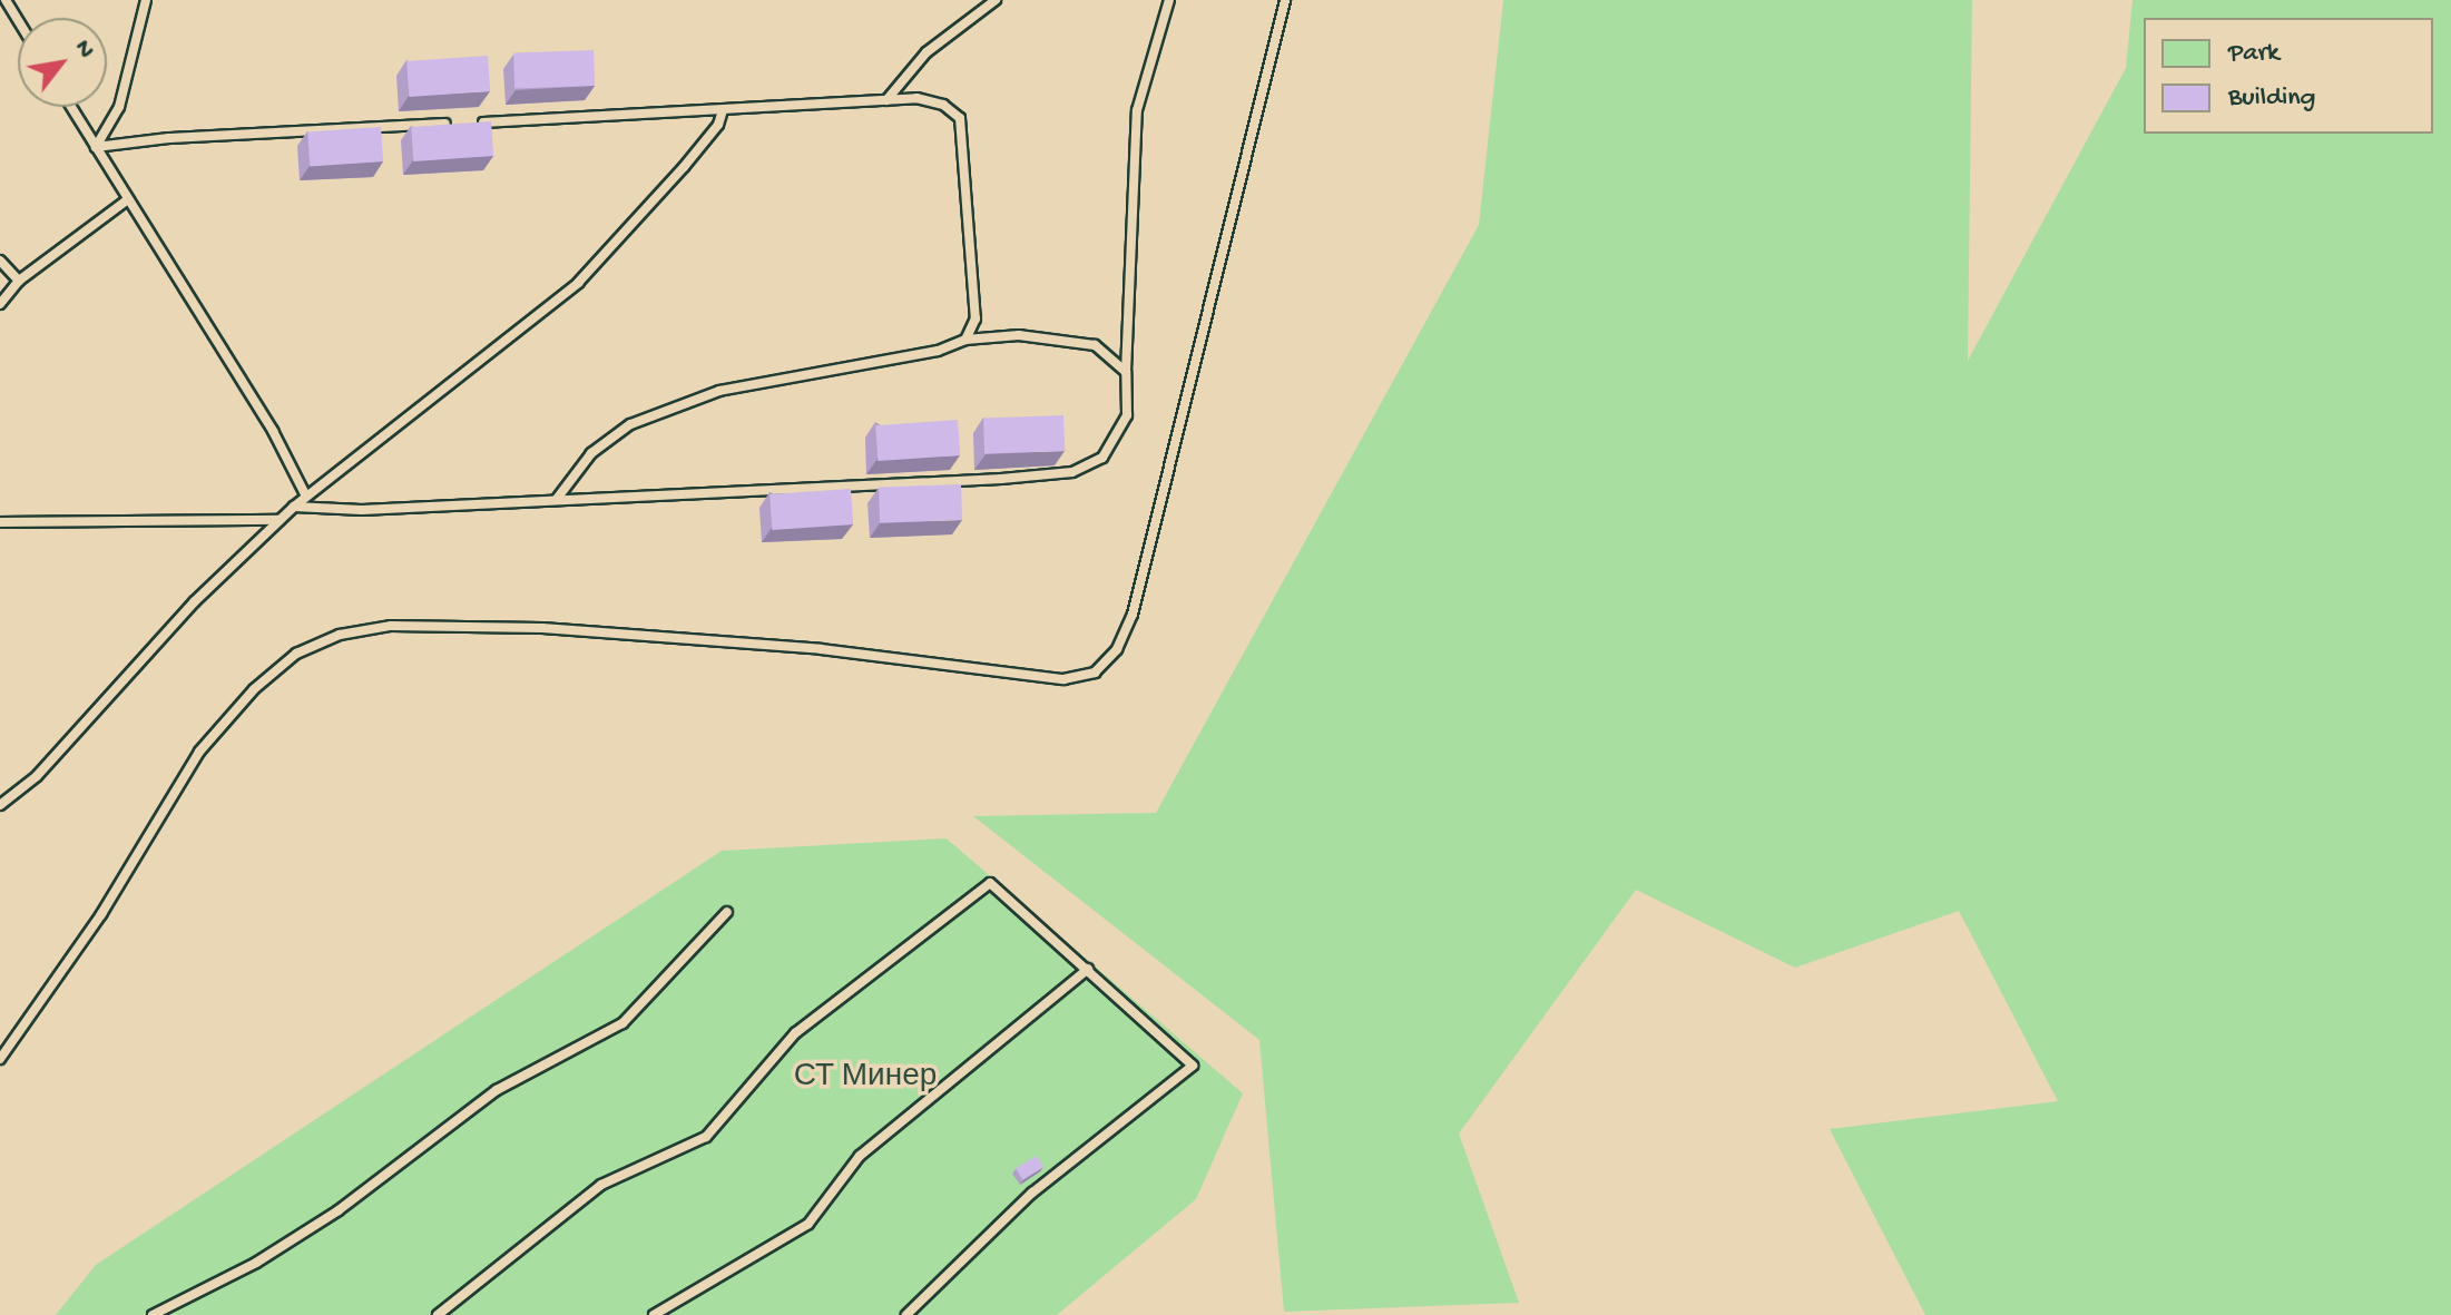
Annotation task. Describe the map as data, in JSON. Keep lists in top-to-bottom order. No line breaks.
{"parks":["СТ Минер"],"legend":["Park","Building"],"north":"top right"}
